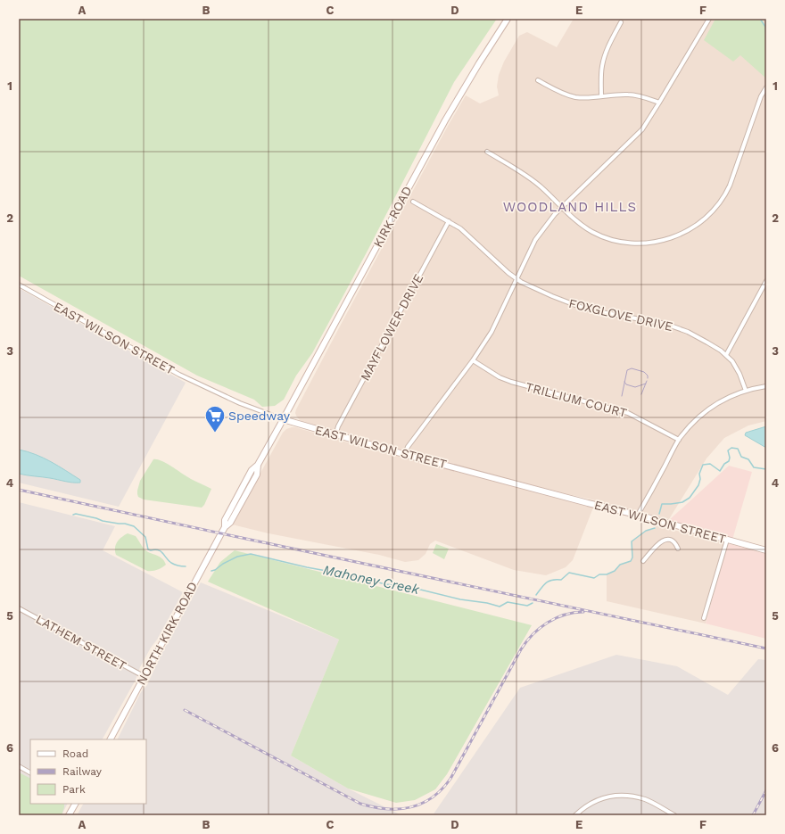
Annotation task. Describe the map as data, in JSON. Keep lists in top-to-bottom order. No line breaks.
{"streets":{"street":["KIRK ROAD","FOXGLOVE DRIVE","MAYFLOWER DRIVE","EAST WILSON STREET","TRILLIUM COURT","NORTH KIRK ROAD","LATHEM STREET"]},"crossings":[["KIRK ROAD","EAST WILSON STREET"],["KIRK ROAD","NORTH KIRK ROAD"],["FOXGLOVE DRIVE","MAYFLOWER DRIVE"],["MAYFLOWER DRIVE","EAST WILSON STREET"],["EAST WILSON STREET","NORTH KIRK ROAD"],["NORTH KIRK ROAD","LATHEM STREET"]],"districts":["WOODLAND HILLS"],"water":["Mahoney Creek"],"places":{"supermarket":["Speedway"]},"legend":["Road","Railway","Park"],"grid":{"columns":["A","B","C","D","E","F"],"rows":["1","2","3","4","5","6"]}}
